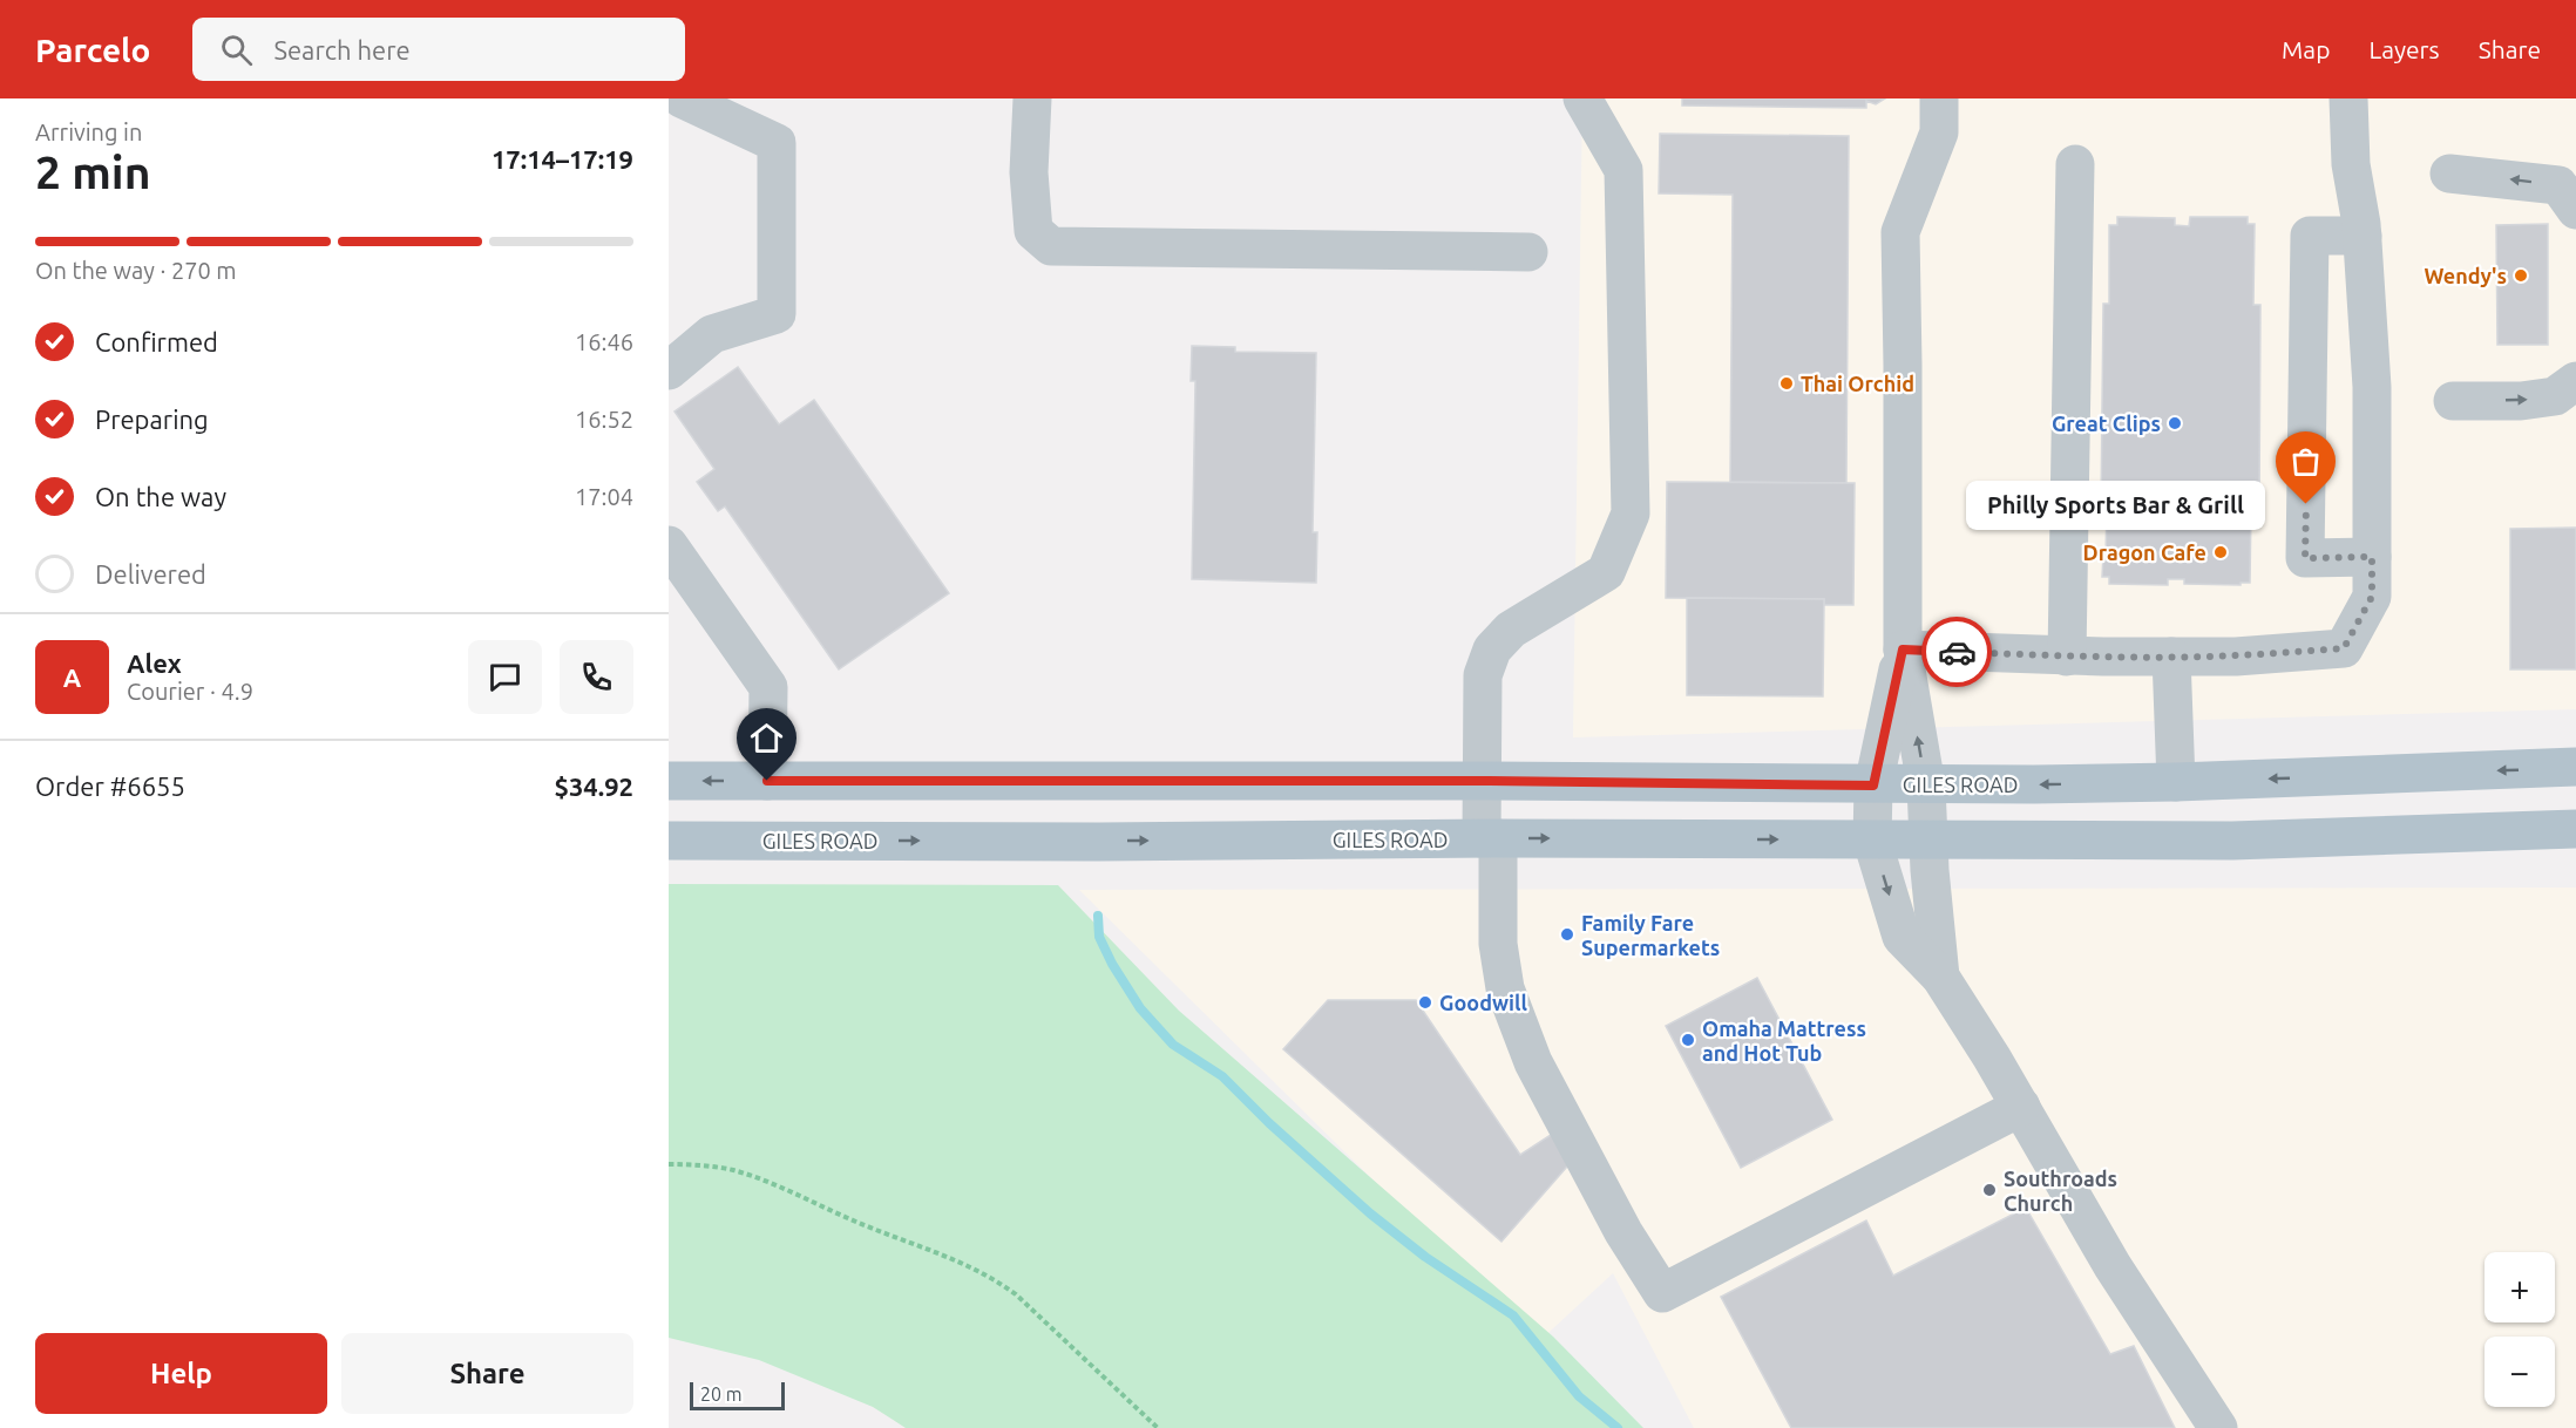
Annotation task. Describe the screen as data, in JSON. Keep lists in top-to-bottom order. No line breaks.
{"streets":{"main road":["GILES ROAD"]},"places":["Wendy's","Thai Orchid","Great Clips","Philly Sports Bar & Grill","Dragon Cafe","Family Fare Supermarkets","Goodwill","Omaha Mattress and Hot Tub","Southroads Church"],"scale_bar":"20 m","page":{"header":"Parcelo","search":"Search here","nav":["Map","Layers","Share"],"heading":["2 min","Arriving in","17:14–17:19"],"panel":["Alex","Courier · 4.9","Order #6655","$34.92"],"bar":"On the way · 270 m","list":[["Confirmed","16:46"],["Preparing","16:52"],["On the way","17:04"],"Delivered"],"bubble":"Philly Sports Bar & Grill","round":"A","map_buttons":["+","−"],"buttons":["Help","Share"],"scale":"20 m"}}
